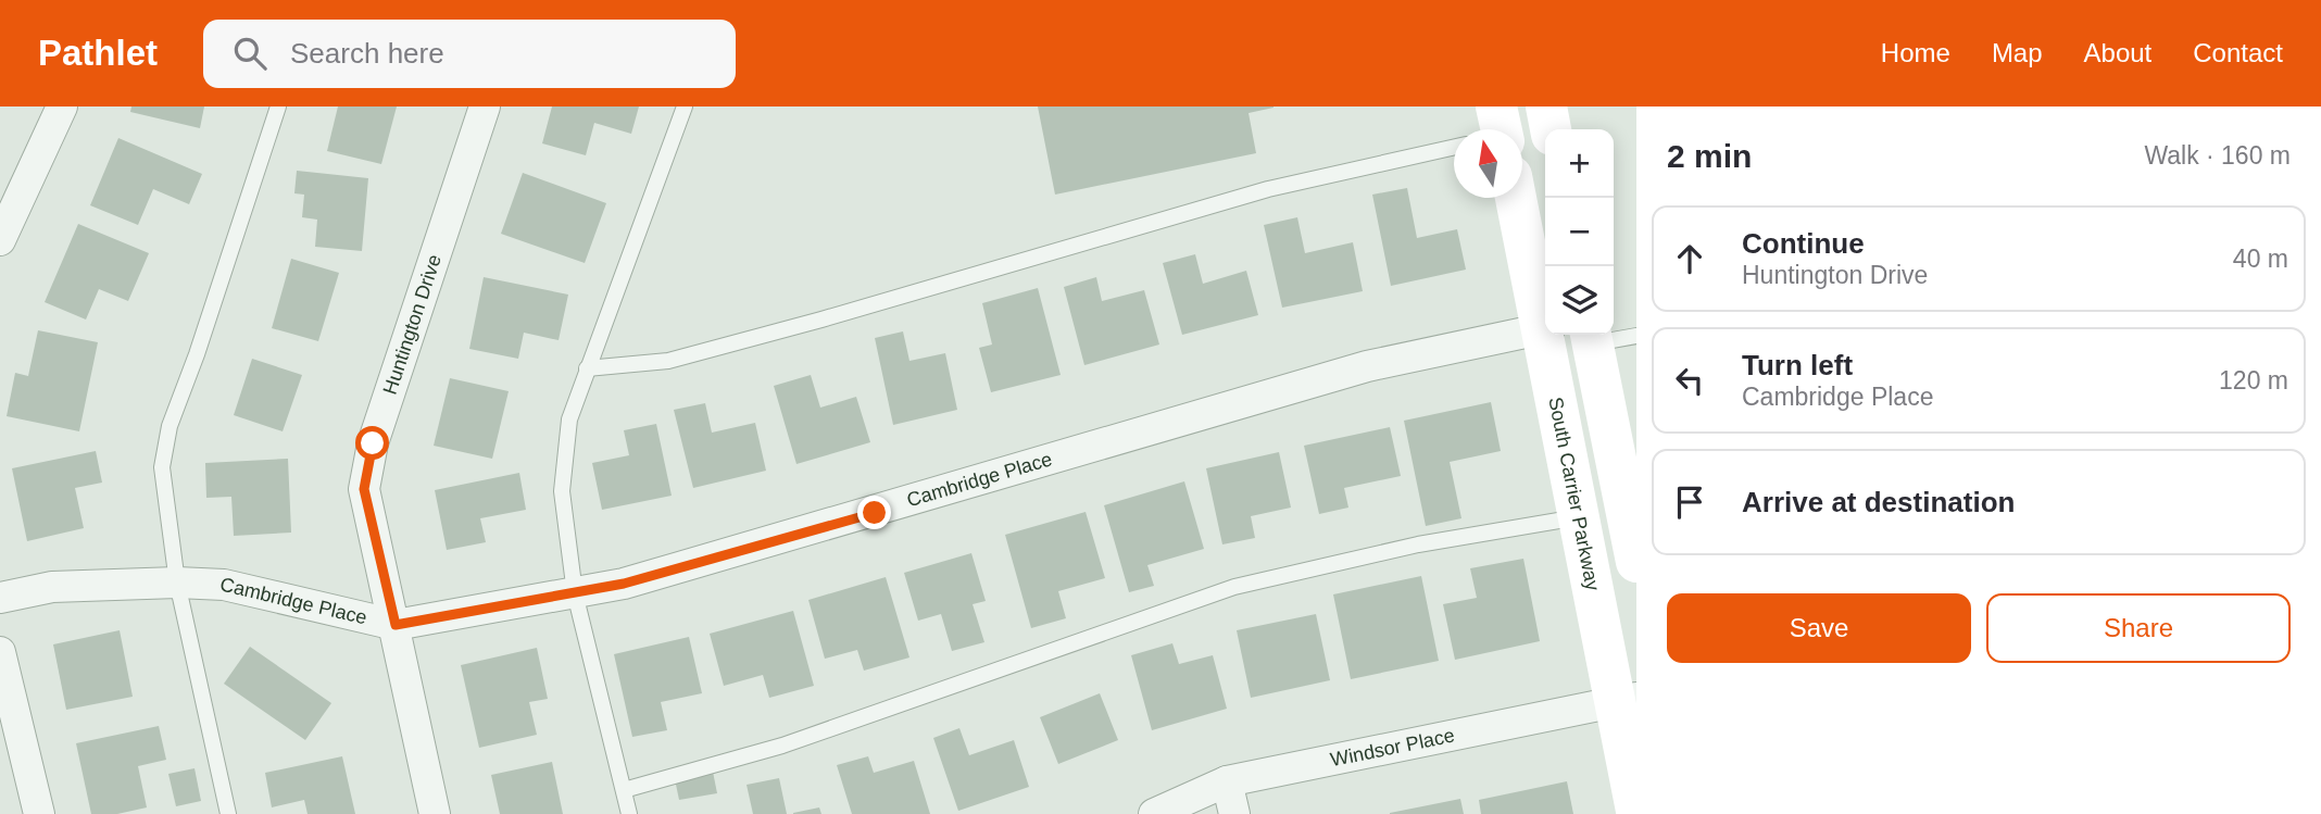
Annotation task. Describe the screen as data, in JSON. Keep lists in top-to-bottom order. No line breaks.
{"streets":{"main road":["South Carrier Parkway"],"street":["Huntington Drive","Cambridge Place","Windsor Place"]},"crossings":[["Huntington Drive","Cambridge Place"],["South Carrier Parkway","Windsor Place"]],"north":"top","page":{"header":"Pathlet","search":"Search here","nav":["Home","Map","About","Contact"],"heading":["2 min","Walk · 160 m"],"map_buttons":["+","−"],"list":[["Continue","Huntington Drive","40 m"],["Turn left","Cambridge Place","120 m"],"Arrive at destination"],"buttons":["Save","Share"]}}
